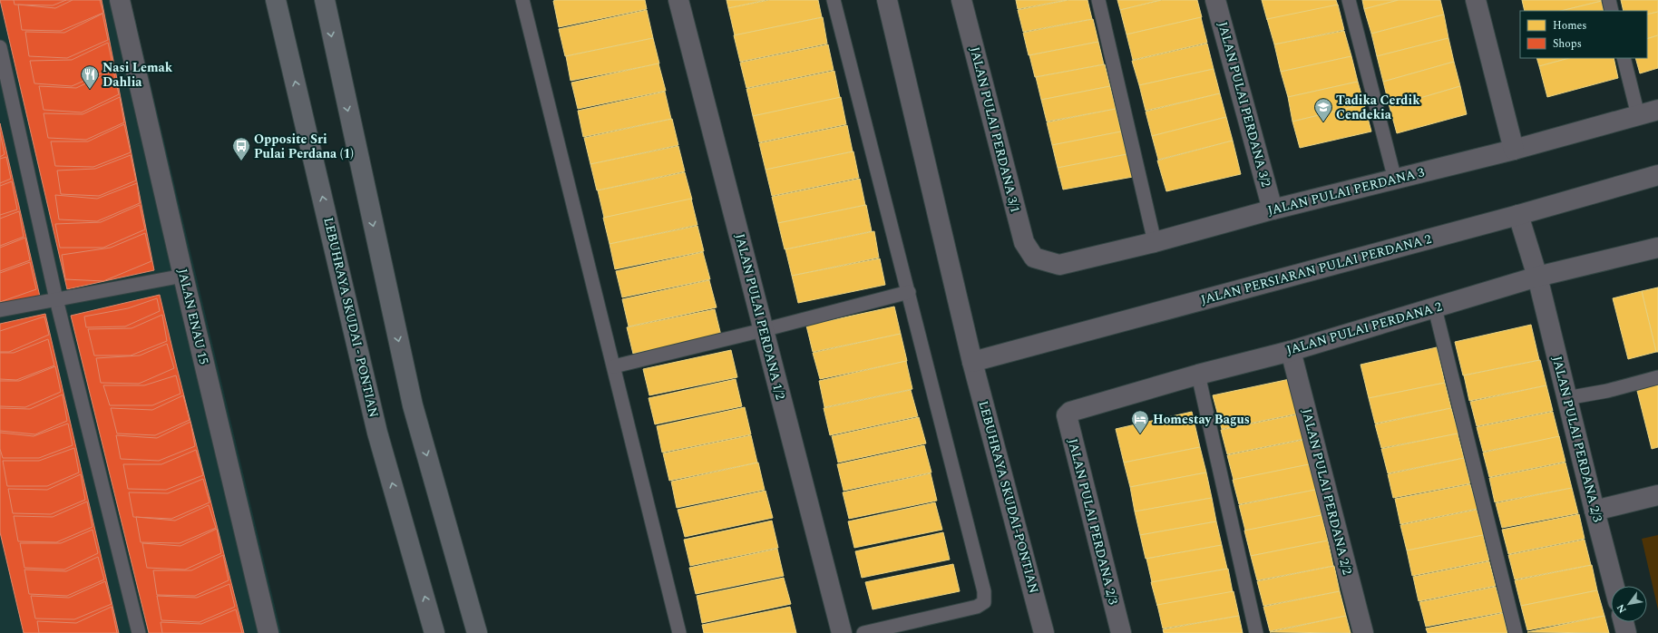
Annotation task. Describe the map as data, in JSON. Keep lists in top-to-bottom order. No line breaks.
{"streets":{"highway":["LEBUHRAYA SKUDAI - PONTIAN"],"street":["JALAN PULAI PERDANA 3/2","JALAN PULAI PERDANA 3/1","JALAN PULAI PERDANA 3","JALAN PERSIARAN PULAI PERDANA 2","JALAN ENAU 15","JALAN PULAI PERDANA 1/2","JALAN PULAI PERDANA 2","JALAN PULAI PERDANA 2/3","JALAN PULAI PERDANA 2/2","LEBUHRAYA SKUDAI-PONTIAN"]},"crossings":[["JALAN PULAI PERDANA 3/2","JALAN PULAI PERDANA 3"],["JALAN PULAI PERDANA 3/1","JALAN PULAI PERDANA 3"],["JALAN PERSIARAN PULAI PERDANA 2","JALAN PULAI PERDANA 2/3"],["JALAN PERSIARAN PULAI PERDANA 2","LEBUHRAYA SKUDAI-PONTIAN"],["JALAN PULAI PERDANA 2","JALAN PULAI PERDANA 2/3"],["JALAN PULAI PERDANA 2","JALAN PULAI PERDANA 2/2"]],"places":{"restaurant":["Nasi Lemak Dahlia"],"school or university":["Tadika Cerdik Cendekia"],"bus stop":["Opposite Sri Pulai Perdana (1)"],"hotel":["Homestay Bagus"]},"legend":["Homes","Shops"],"north":"bottom left"}
